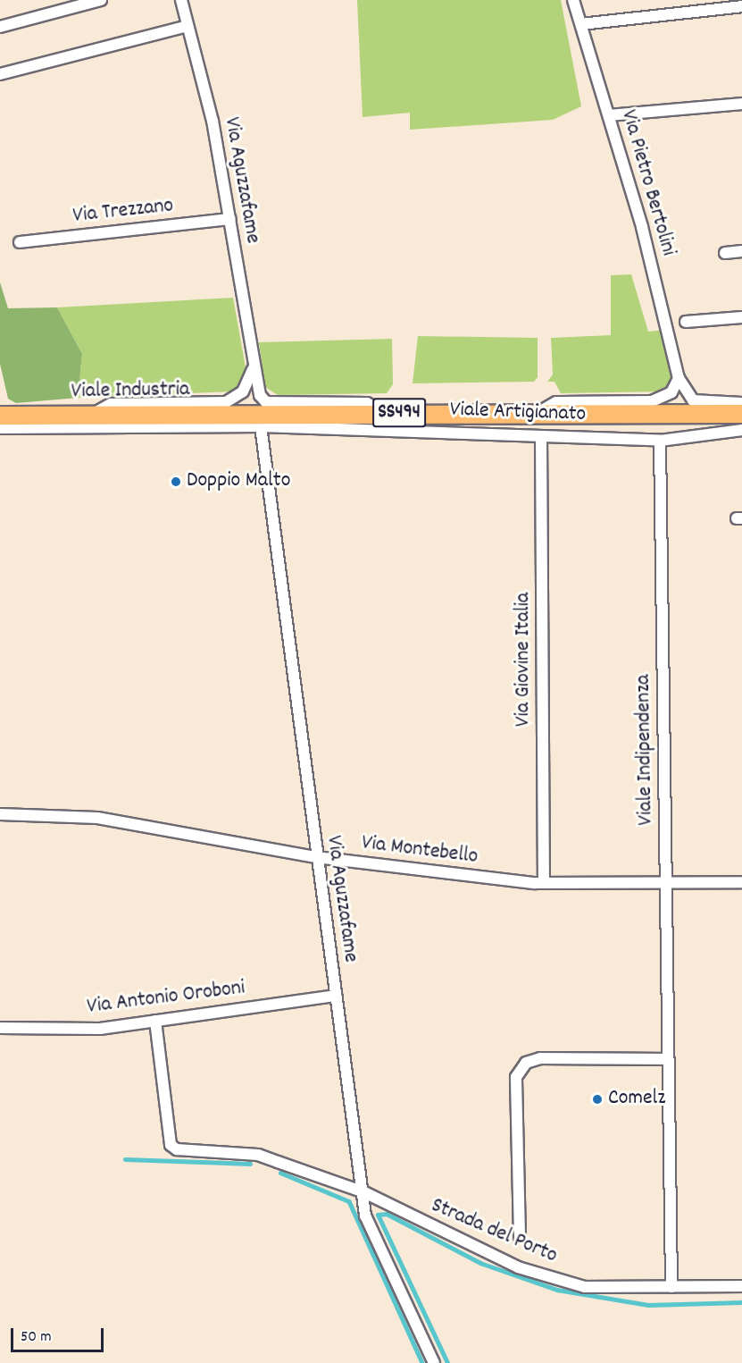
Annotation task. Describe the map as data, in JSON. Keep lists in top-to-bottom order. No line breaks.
{"streets":{"main road":["Viale Industria","SS494","Viale Artigianato"],"street":["Via Aguzzafame","Via Pietro Bertolini","Via Trezzano","Via Giovine Italia","Viale Indipendenza","Via Montebello","Via Antonio Oroboni","Strada del Porto"]},"crossings":[["Via Aguzzafame","Via Trezzano"],["Via Aguzzafame","Viale Industria"],["Via Aguzzafame","Viale Artigianato"],["Via Aguzzafame","Via Montebello"],["Via Aguzzafame","Via Antonio Oroboni"],["Via Aguzzafame","Strada del Porto"],["Viale Industria","Viale Artigianato"],["Viale Artigianato","Via Giovine Italia"],["Viale Artigianato","Viale Indipendenza"],["Via Giovine Italia","Via Montebello"],["Viale Indipendenza","Via Montebello"],["Viale Indipendenza","Strada del Porto"],["Via Antonio Oroboni","Strada del Porto"]],"places":["Doppio Malto","Comelz"],"scale_bar":"50 m"}
